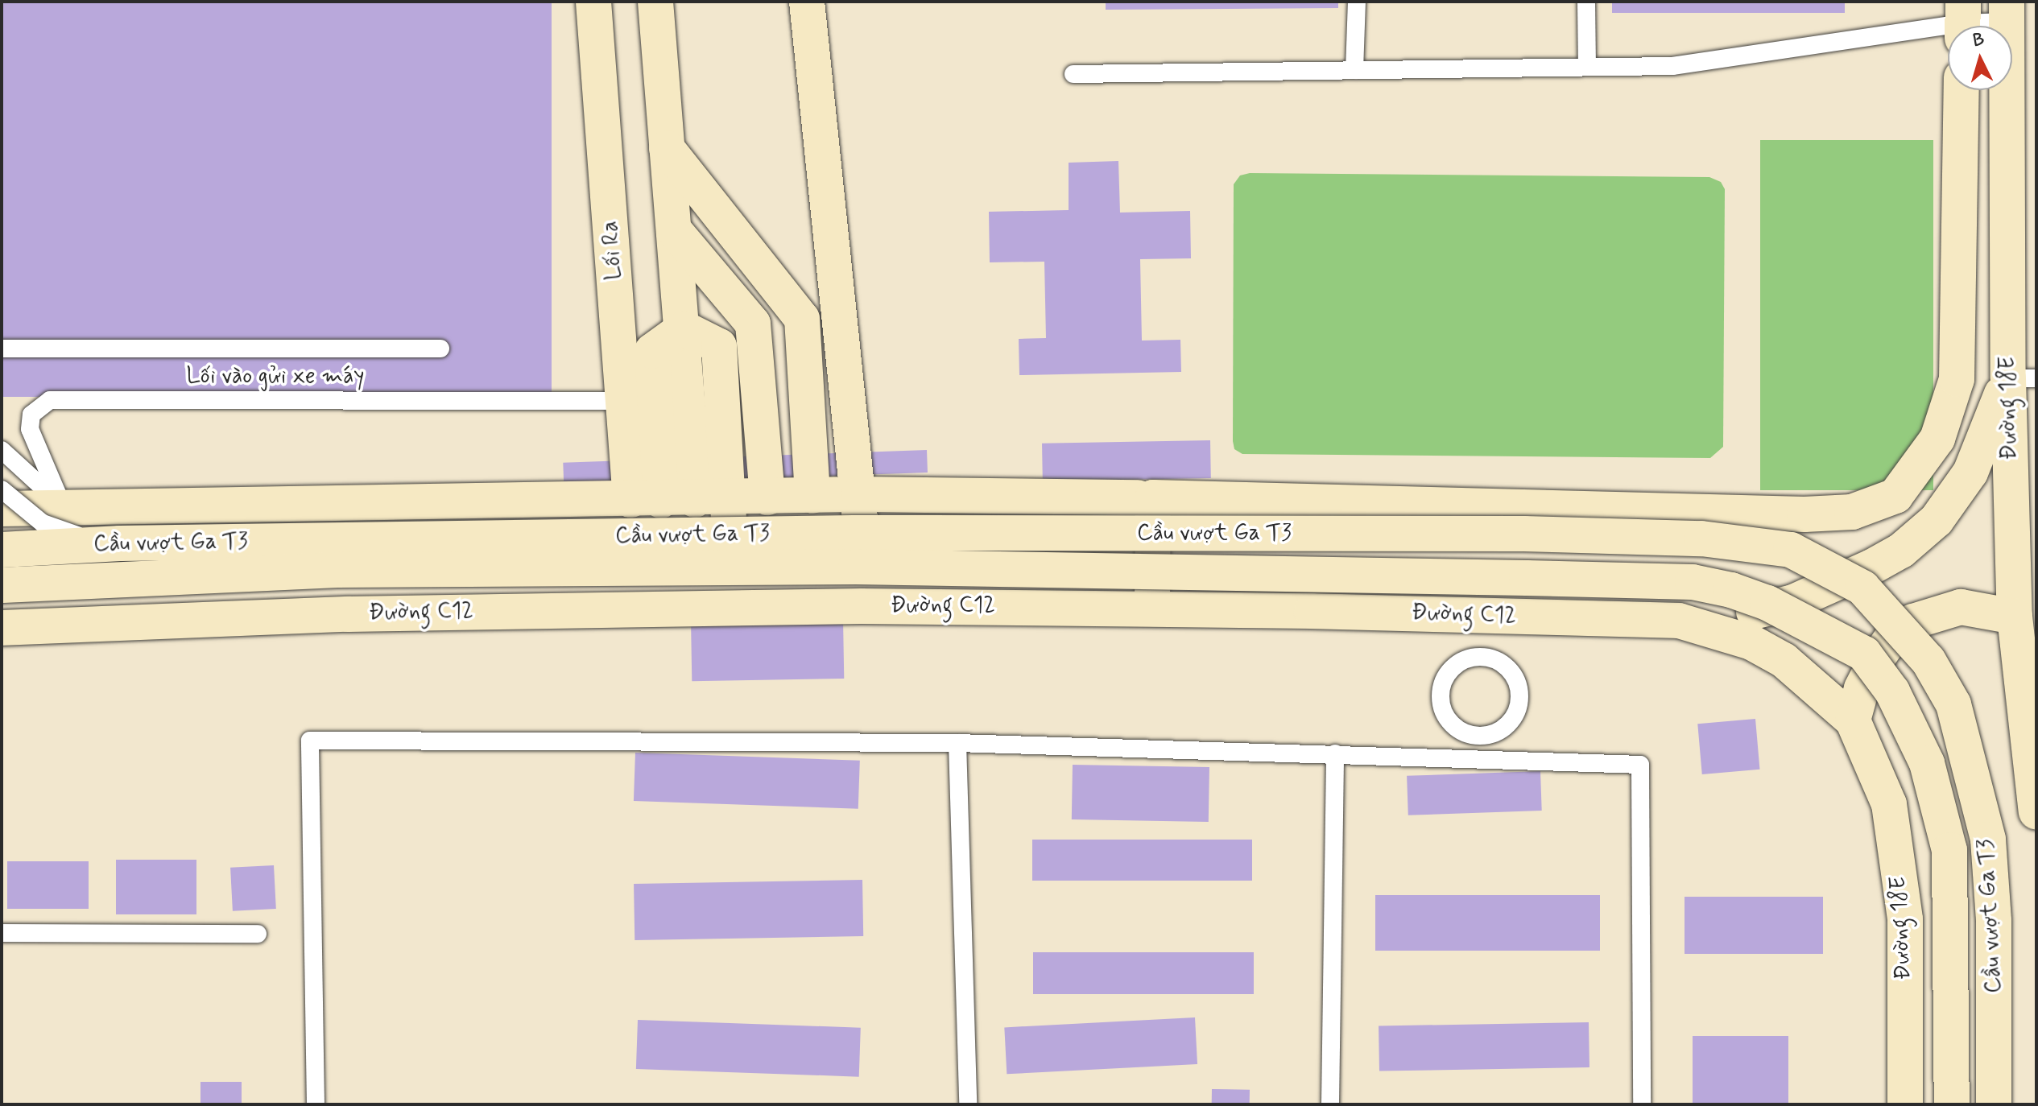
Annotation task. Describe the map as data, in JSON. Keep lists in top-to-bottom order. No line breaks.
{"streets":{"main road":["Lối Ra","Đường 18E","Cầu vượt Ga T3","Đường C12"],"lane":["Lối vào gửi xe máy"]},"crossings":[["Lối Ra","Lối vào gửi xe máy"],["Đường 18E","Đường C12"]],"north":"top"}
